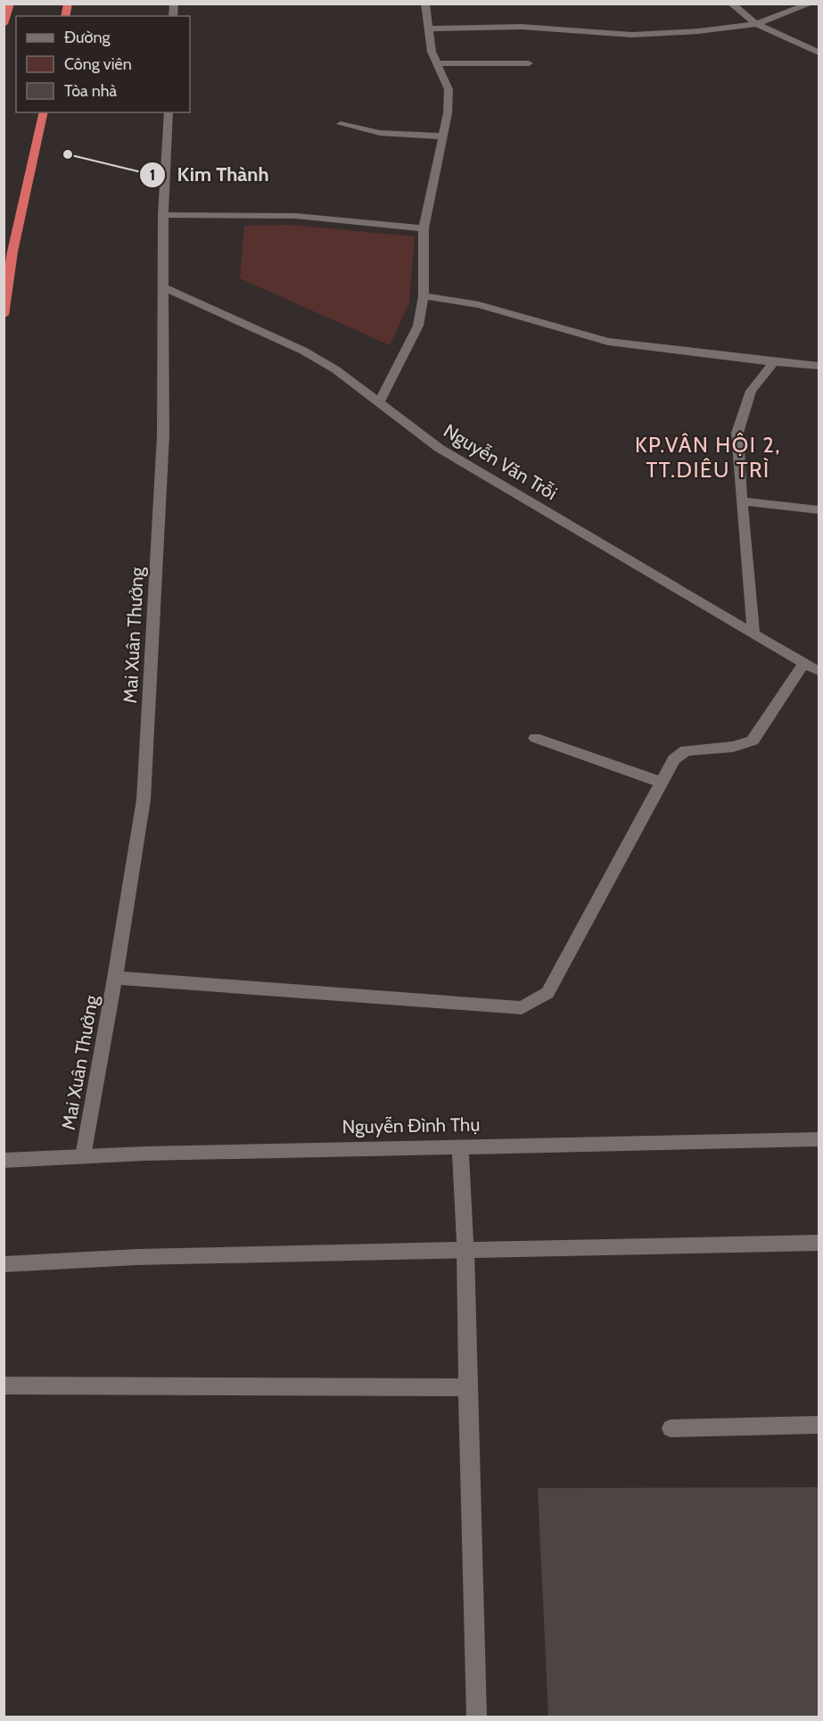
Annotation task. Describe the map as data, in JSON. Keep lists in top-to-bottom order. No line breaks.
{"streets":{"street":["Nguyễn Văn Trỗi","Mai Xuân Thưởng","Nguyễn Đình Thụ"]},"crossings":[["Nguyễn Văn Trỗi","Mai Xuân Thưởng"],["Mai Xuân Thưởng","Nguyễn Đình Thụ"]],"districts":["KP.VÂN HỘI 2, TT.DIÊU TRÌ"],"places":["Kim Thành"],"legend":["Đường","Công viên","Tòa nhà"]}
